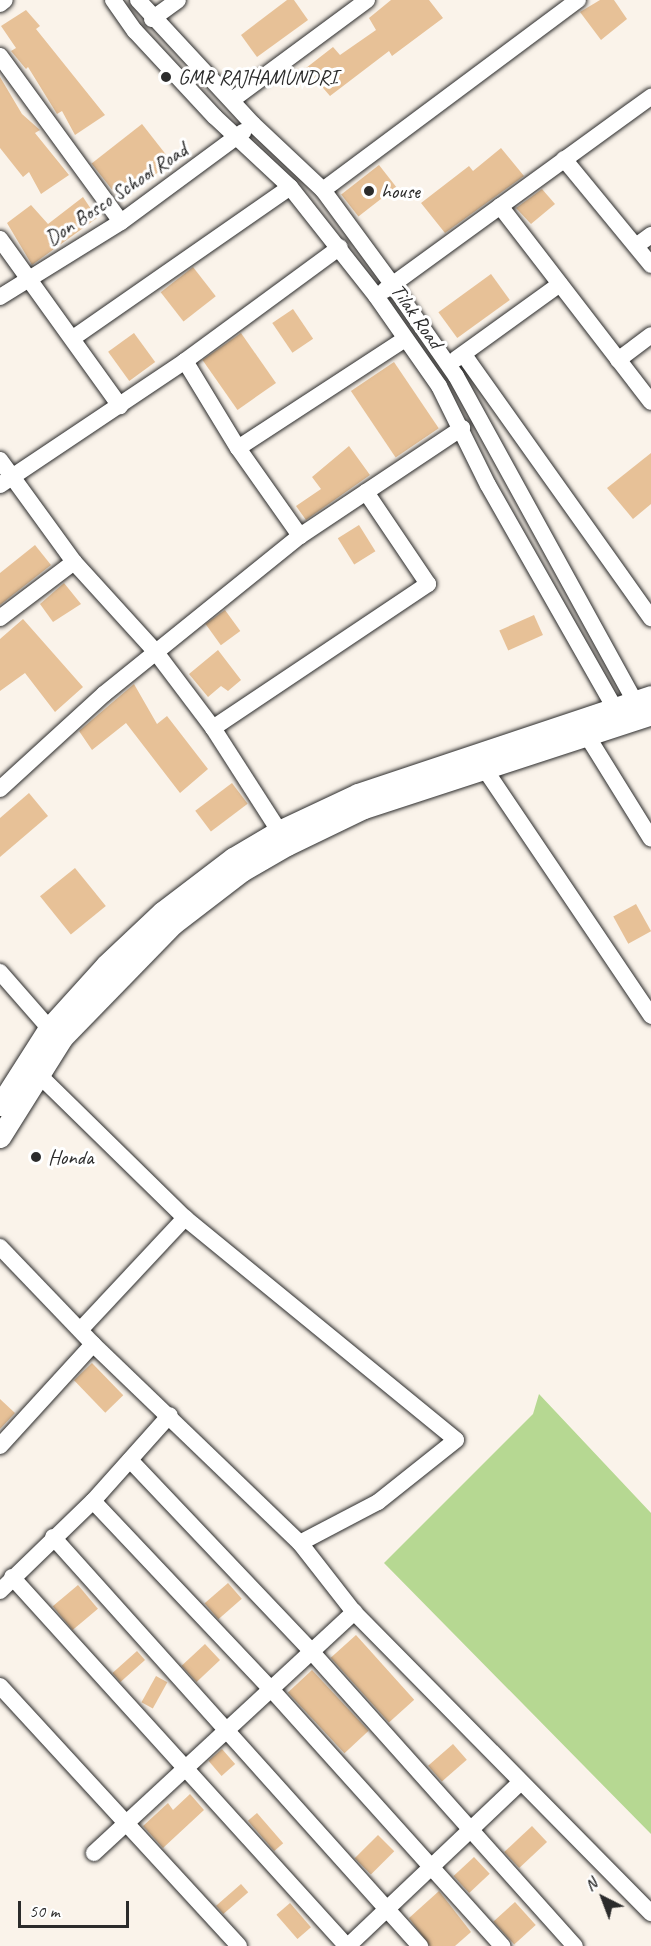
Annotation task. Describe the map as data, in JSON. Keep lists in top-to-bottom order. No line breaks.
{"streets":{"street":["Don Bosco School Road","Tilak Road"]},"crossings":[["Don Bosco School Road","Tilak Road"]],"places":["GMR RAJHAMUNDRI","house","Honda"],"scale_bar":"50 m","north":"top left"}
